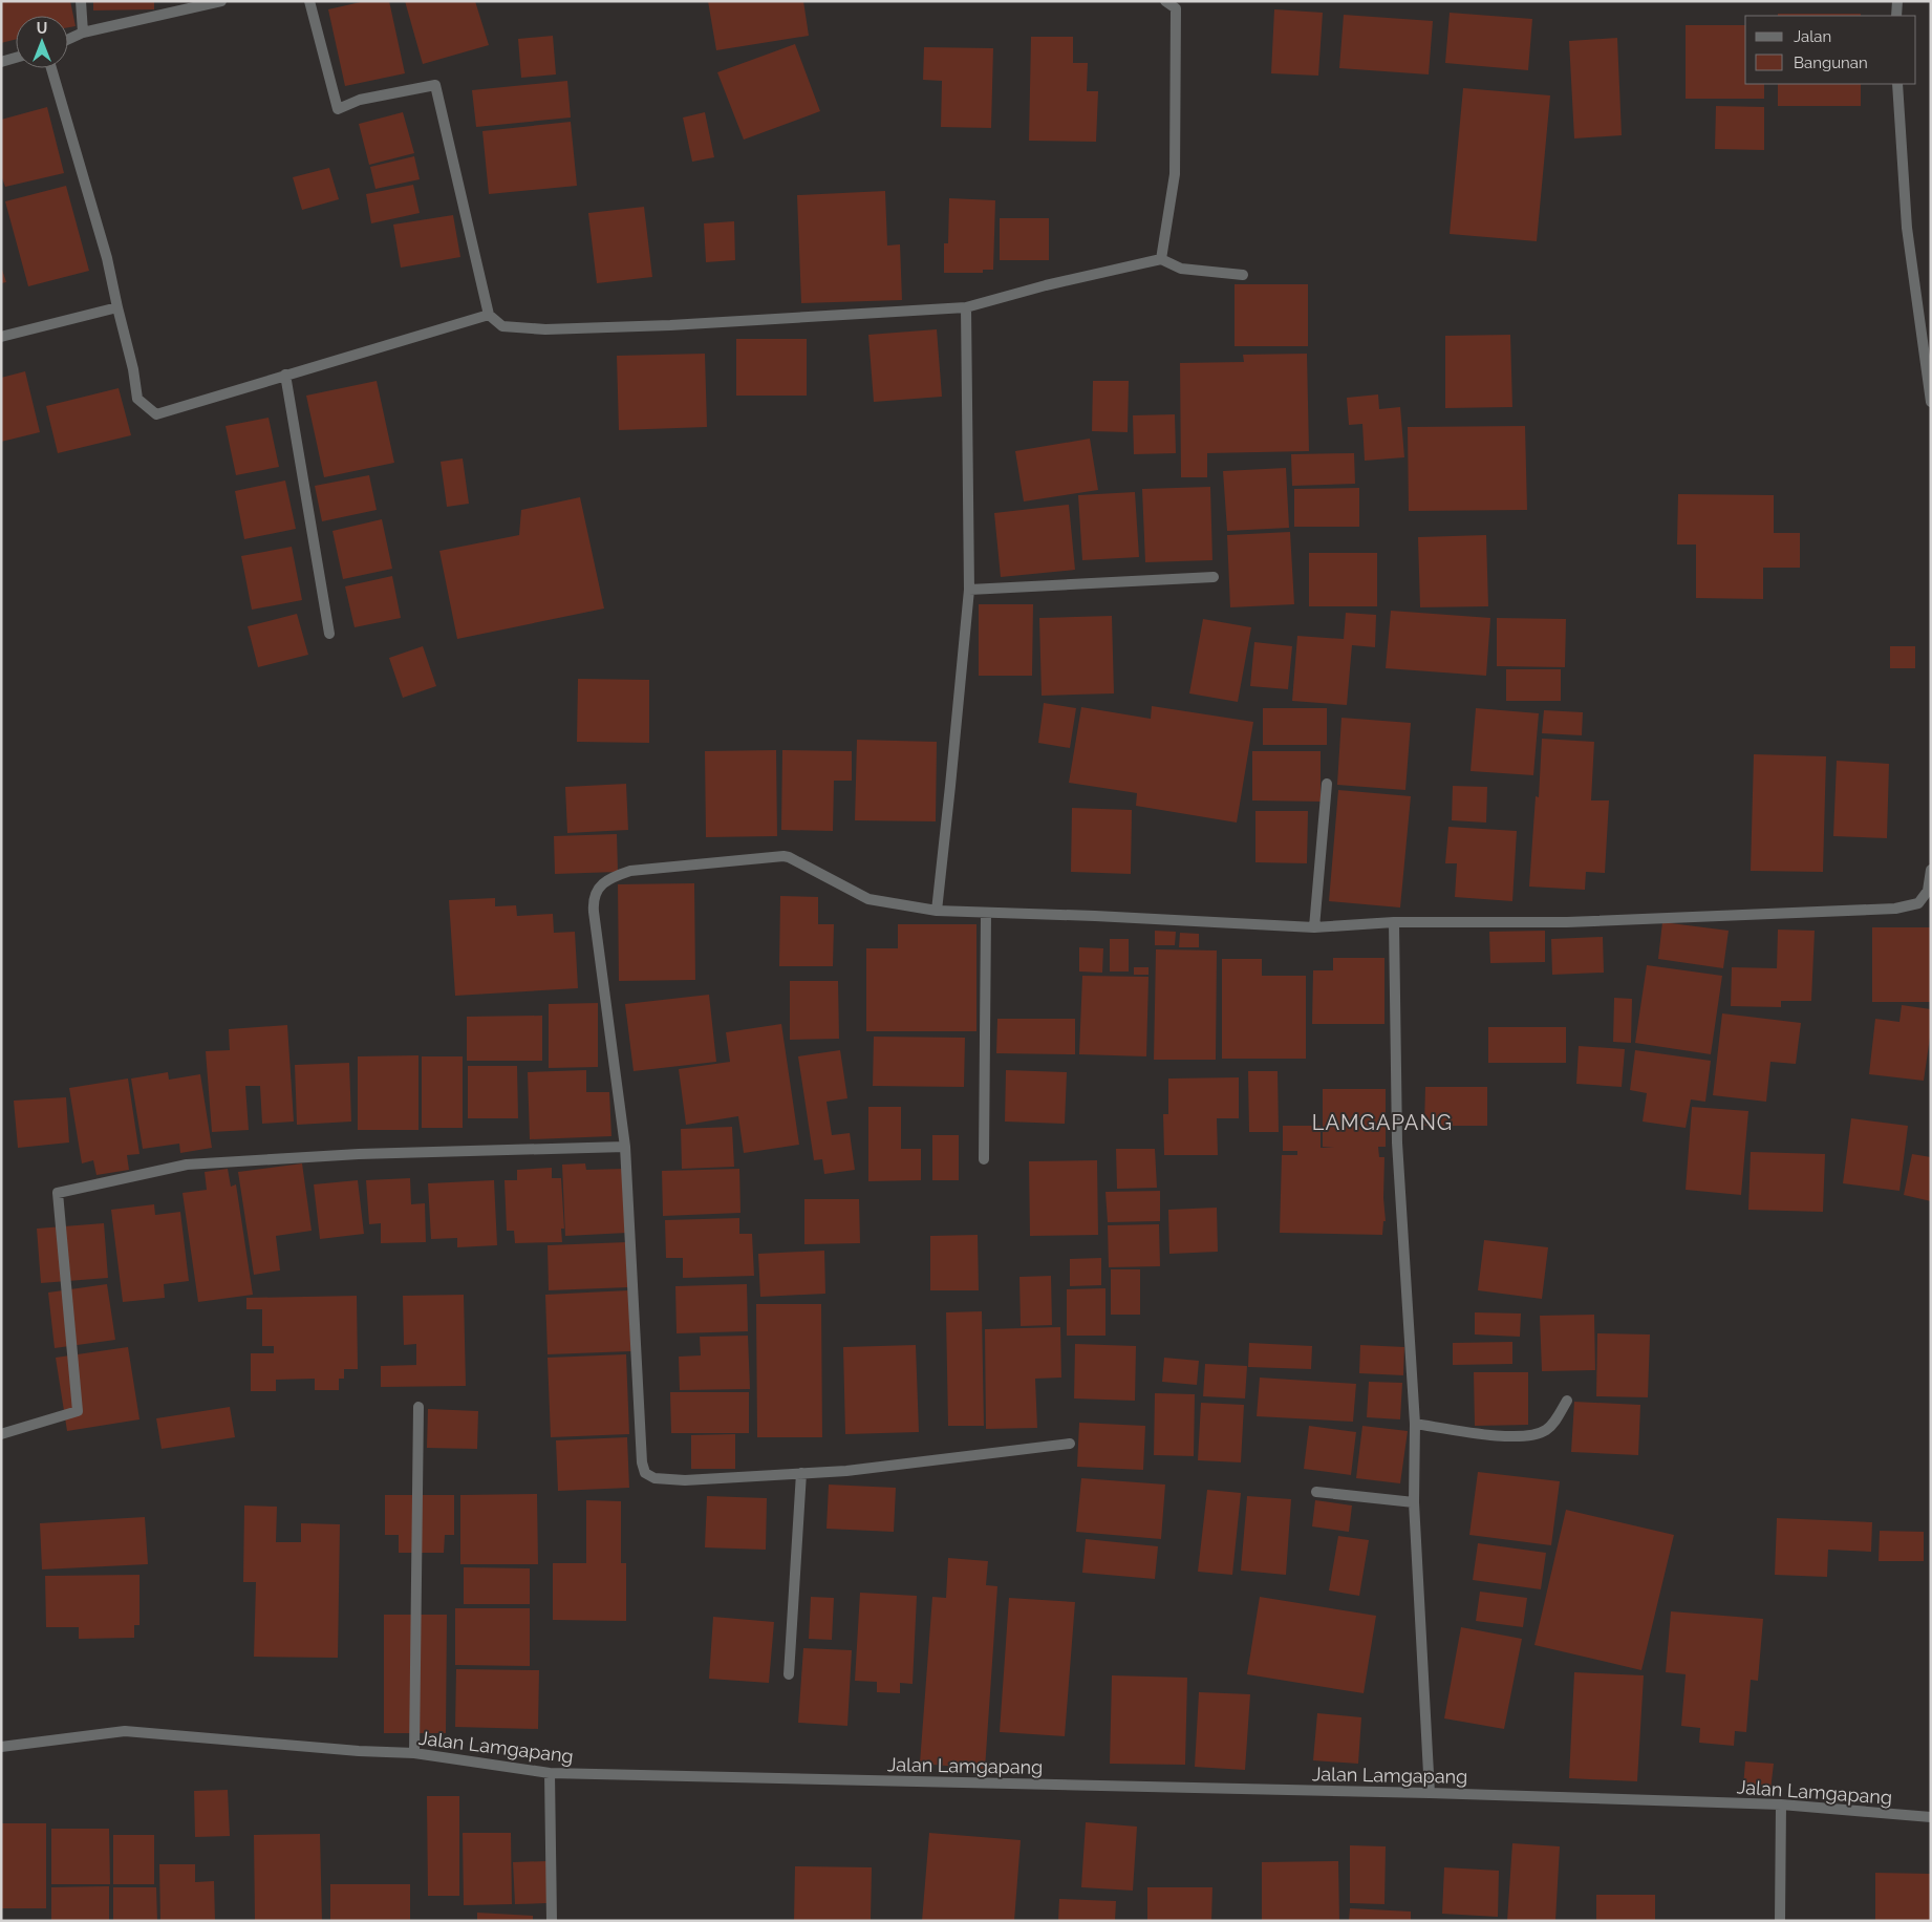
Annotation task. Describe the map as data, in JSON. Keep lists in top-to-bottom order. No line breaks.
{"streets":{"street":["Jalan Lamgapang"]},"districts":["LAMGAPANG"],"legend":["Jalan","Bangunan"],"north":"top"}
